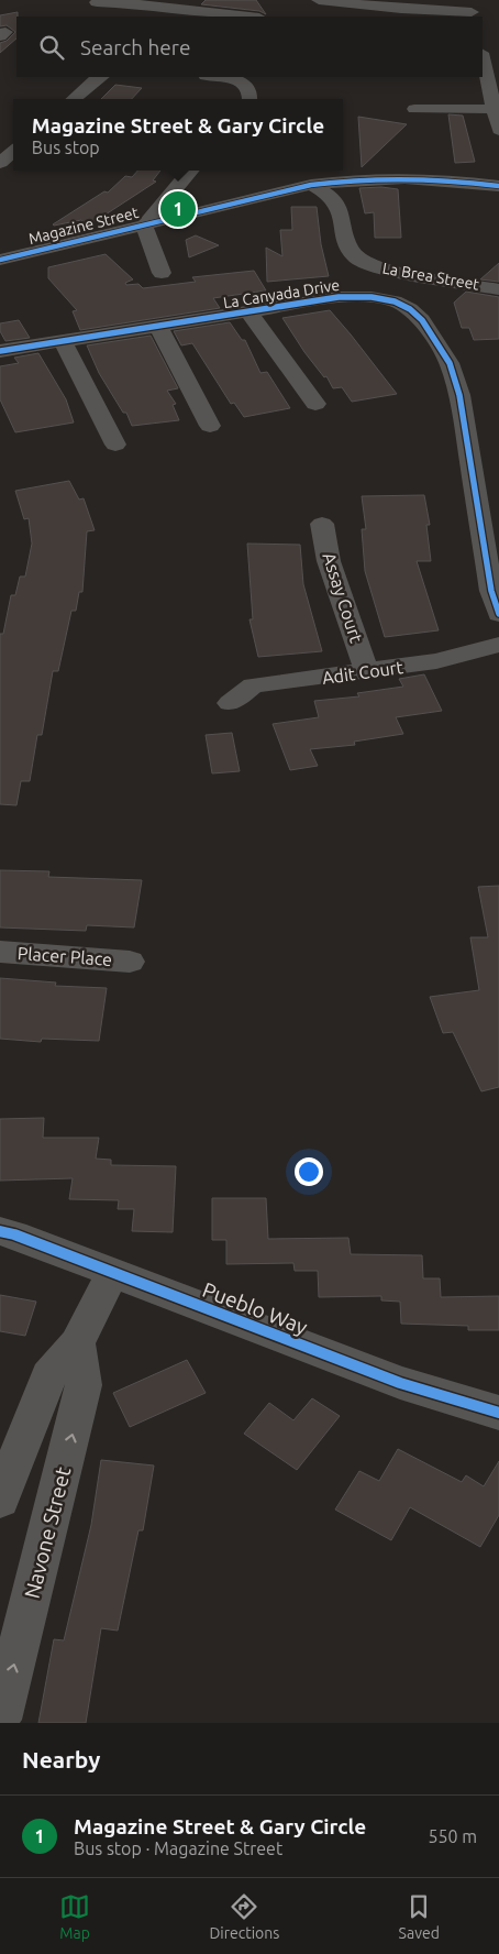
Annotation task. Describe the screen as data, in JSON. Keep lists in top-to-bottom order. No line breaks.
{"streets":{"street":["Magazine Street","La Brea Street","La Canyada Drive","Assay Court","Adit Court","Placer Place","Pueblo Way","Navone Street"]},"crossings":[["Magazine Street","La Brea Street"],["Assay Court","Adit Court"]],"page":{"search":"Search here","popup":["Magazine Street & Gary Circle","Bus stop"],"pins":"1","heading":"Nearby","list":[{"mark":"1","name":"Magazine Street & Gary Circle","note":"Bus stop · Magazine Street","value":"550 m"}],"nav":["Map","Directions","Saved"]}}
